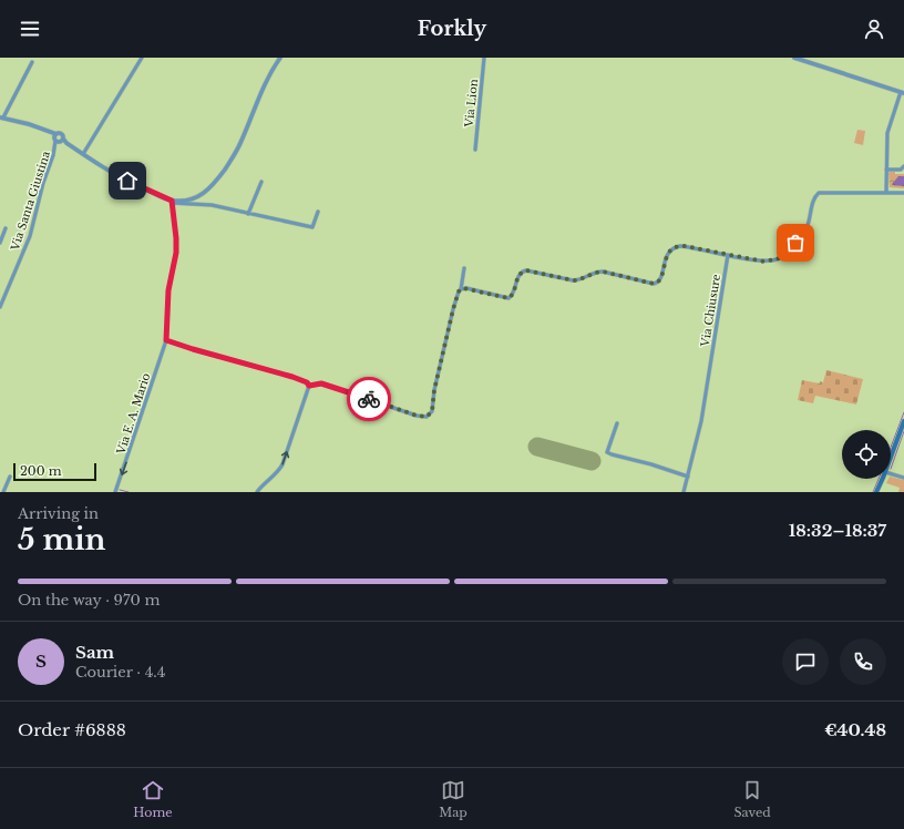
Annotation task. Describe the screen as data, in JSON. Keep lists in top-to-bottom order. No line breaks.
{"streets":{"street":["Via Lion","Via Santa Giustina","Via Chiusure","Via E. A. Mario"]},"one_way":["Via E. A. Mario"],"scale_bar":"200 m","page":{"header":"Forkly","scale":"200 m","heading":["5 min","Arriving in","18:32–18:37"],"panel":["Sam","Courier · 4.4","Order #6888","€40.48"],"bar":"On the way · 970 m","round":"S","tabs":["Home","Map","Saved"]}}
